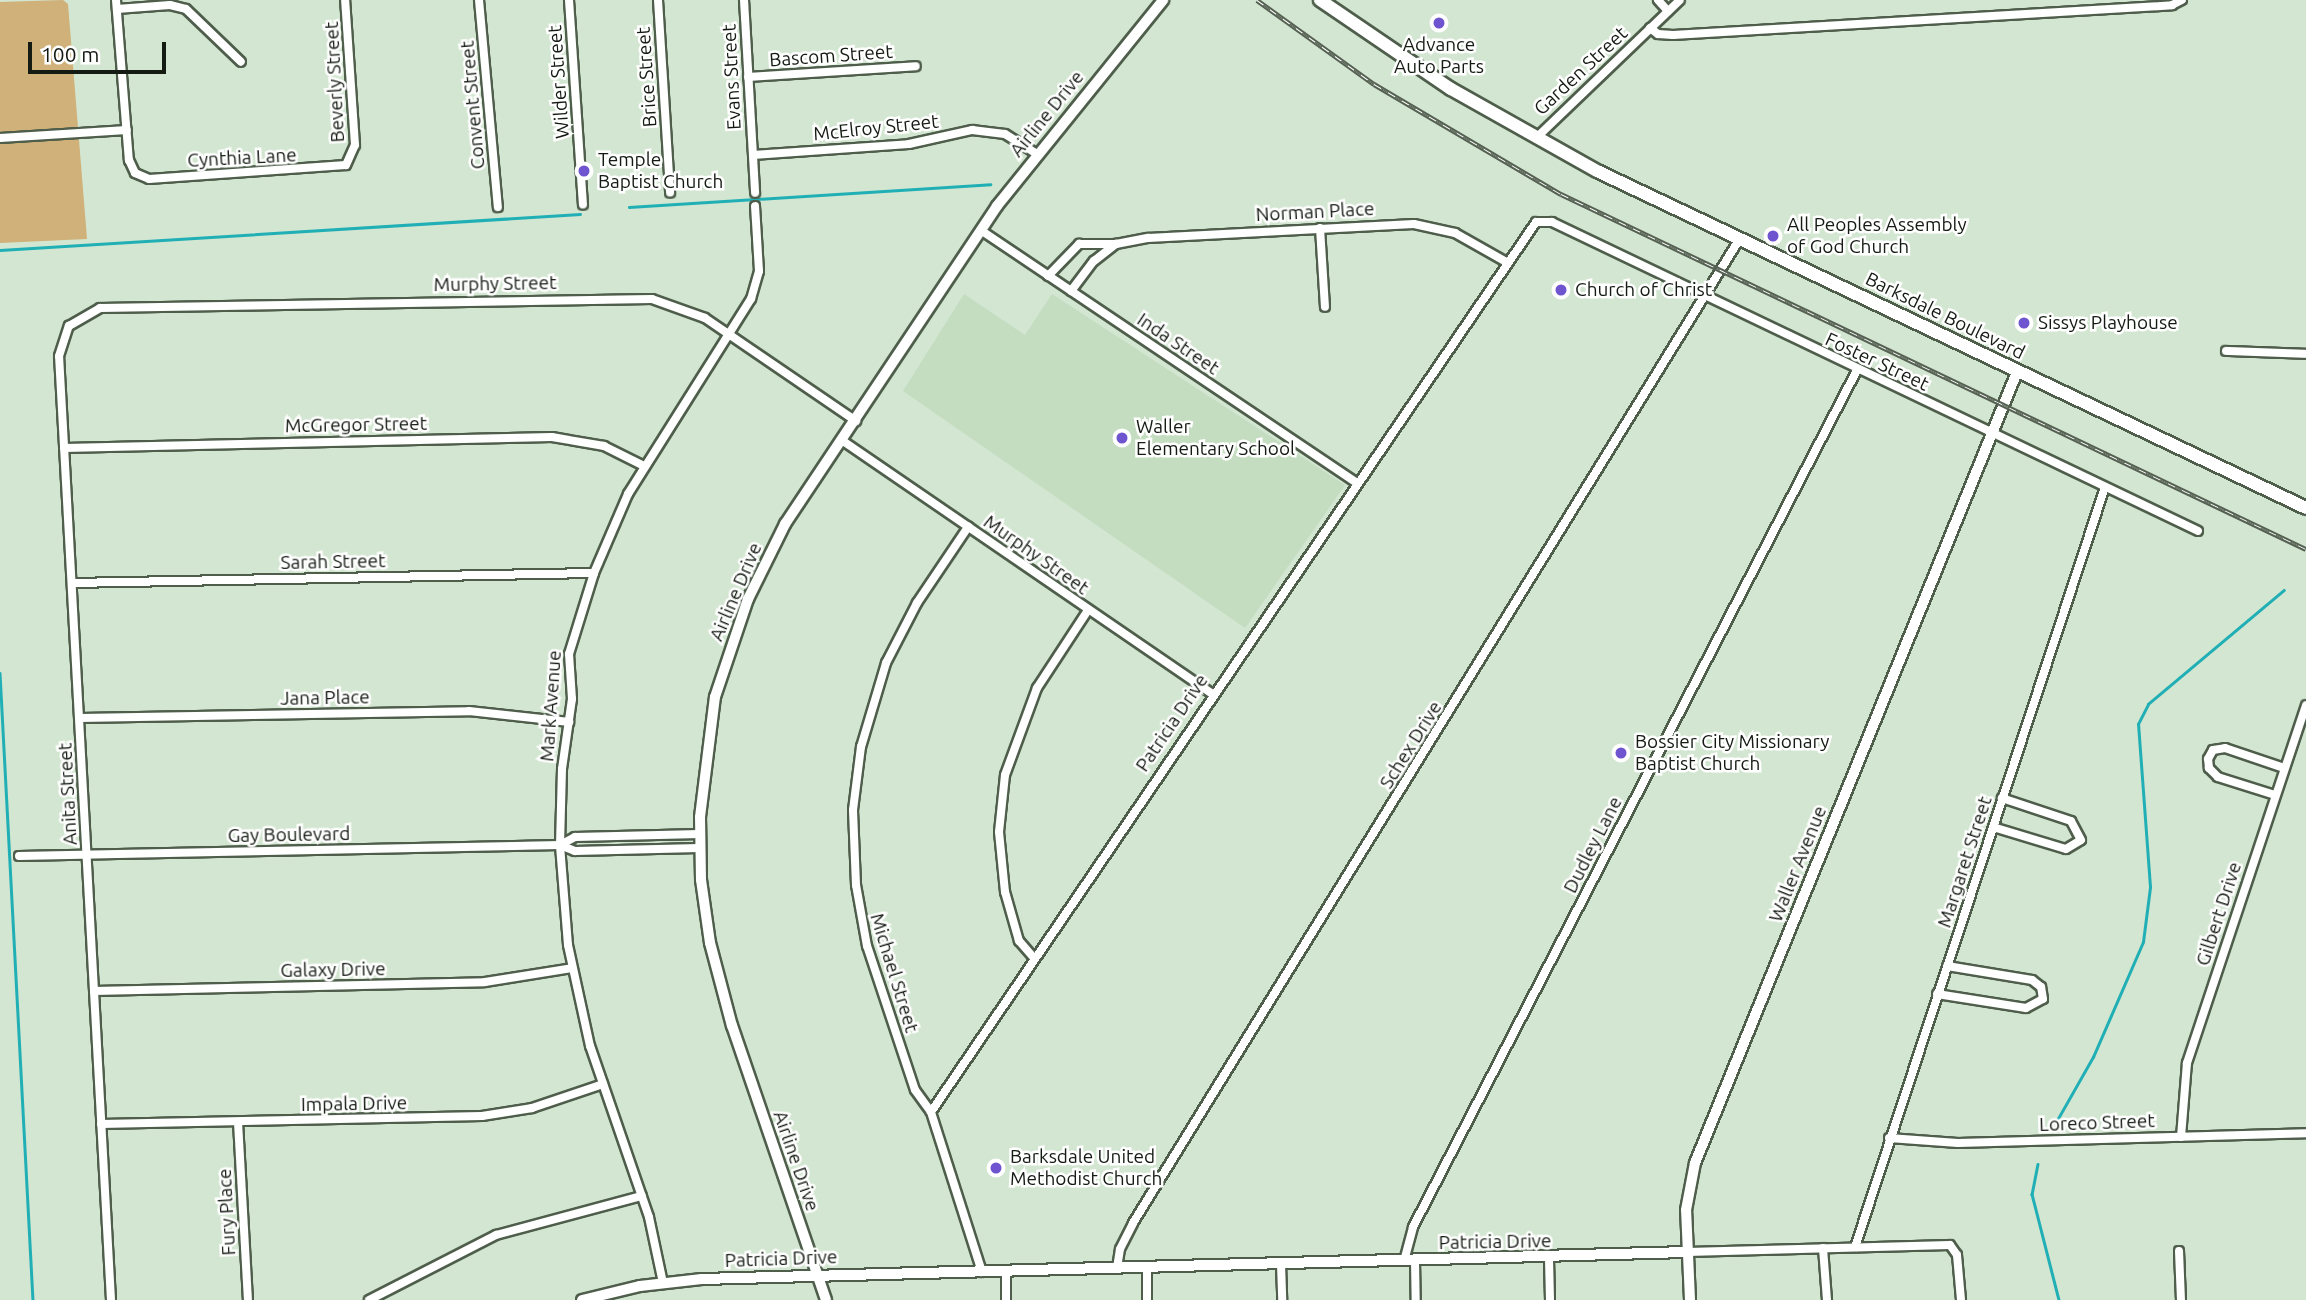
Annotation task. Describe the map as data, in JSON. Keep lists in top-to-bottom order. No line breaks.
{"streets":{"main road":["Airline Drive","Barksdale Boulevard"],"street":["Bascom Street","Garden Street","Brice Street","Evans Street","Beverly Street","Wilder Street","Convent Street","McElroy Street","Cynthia Lane","Norman Place","Murphy Street","Inda Street","Foster Street","McGregor Street","Sarah Street","Jana Place","Mark Avenue","Patricia Drive","Schex Drive","Anita Street","Gay Boulevard","Dudley Lane","Margaret Street","Waller Avenue","Gilbert Drive","Galaxy Drive","Michael Street","Impala Drive","Loreco Street","Fury Place"]},"crossings":[["Bascom Street","Evans Street"],["Garden Street","Barksdale Boulevard"],["Evans Street","McElroy Street"],["Beverly Street","Cynthia Lane"],["Airline Drive","McElroy Street"],["Airline Drive","Murphy Street"],["Airline Drive","Inda Street"],["Airline Drive","Patricia Drive"],["Airline Drive","Gay Boulevard"],["Norman Place","Inda Street"],["Norman Place","Patricia Drive"],["Murphy Street","Mark Avenue"],["Murphy Street","Patricia Drive"],["Murphy Street","Anita Street"],["Murphy Street","Michael Street"],["Barksdale Boulevard","Schex Drive"],["Barksdale Boulevard","Waller Avenue"],["Inda Street","Patricia Drive"],["Foster Street","Patricia Drive"],["Foster Street","Schex Drive"],["Foster Street","Dudley Lane"],["Foster Street","Margaret Street"],["Foster Street","Waller Avenue"],["McGregor Street","Mark Avenue"],["McGregor Street","Anita Street"],["Sarah Street","Mark Avenue"],["Sarah Street","Anita Street"],["Jana Place","Mark Avenue"],["Jana Place","Anita Street"],["Mark Avenue","Patricia Drive"],["Mark Avenue","Gay Boulevard"],["Mark Avenue","Galaxy Drive"],["Mark Avenue","Impala Drive"],["Patricia Drive","Schex Drive"],["Patricia Drive","Dudley Lane"],["Patricia Drive","Margaret Street"],["Patricia Drive","Waller Avenue"],["Patricia Drive","Michael Street"],["Anita Street","Gay Boulevard"],["Anita Street","Galaxy Drive"],["Anita Street","Impala Drive"],["Margaret Street","Loreco Street"],["Gilbert Drive","Loreco Street"],["Impala Drive","Fury Place"]],"places":["Advance Auto Parts","Temple Baptist Church","All Peoples Assembly of God Church","Church of Christ","Sissys Playhouse","Waller Elementary School","Bossier City Missionary Baptist Church","Barksdale United Methodist Church"],"scale_bar":"100 m"}
